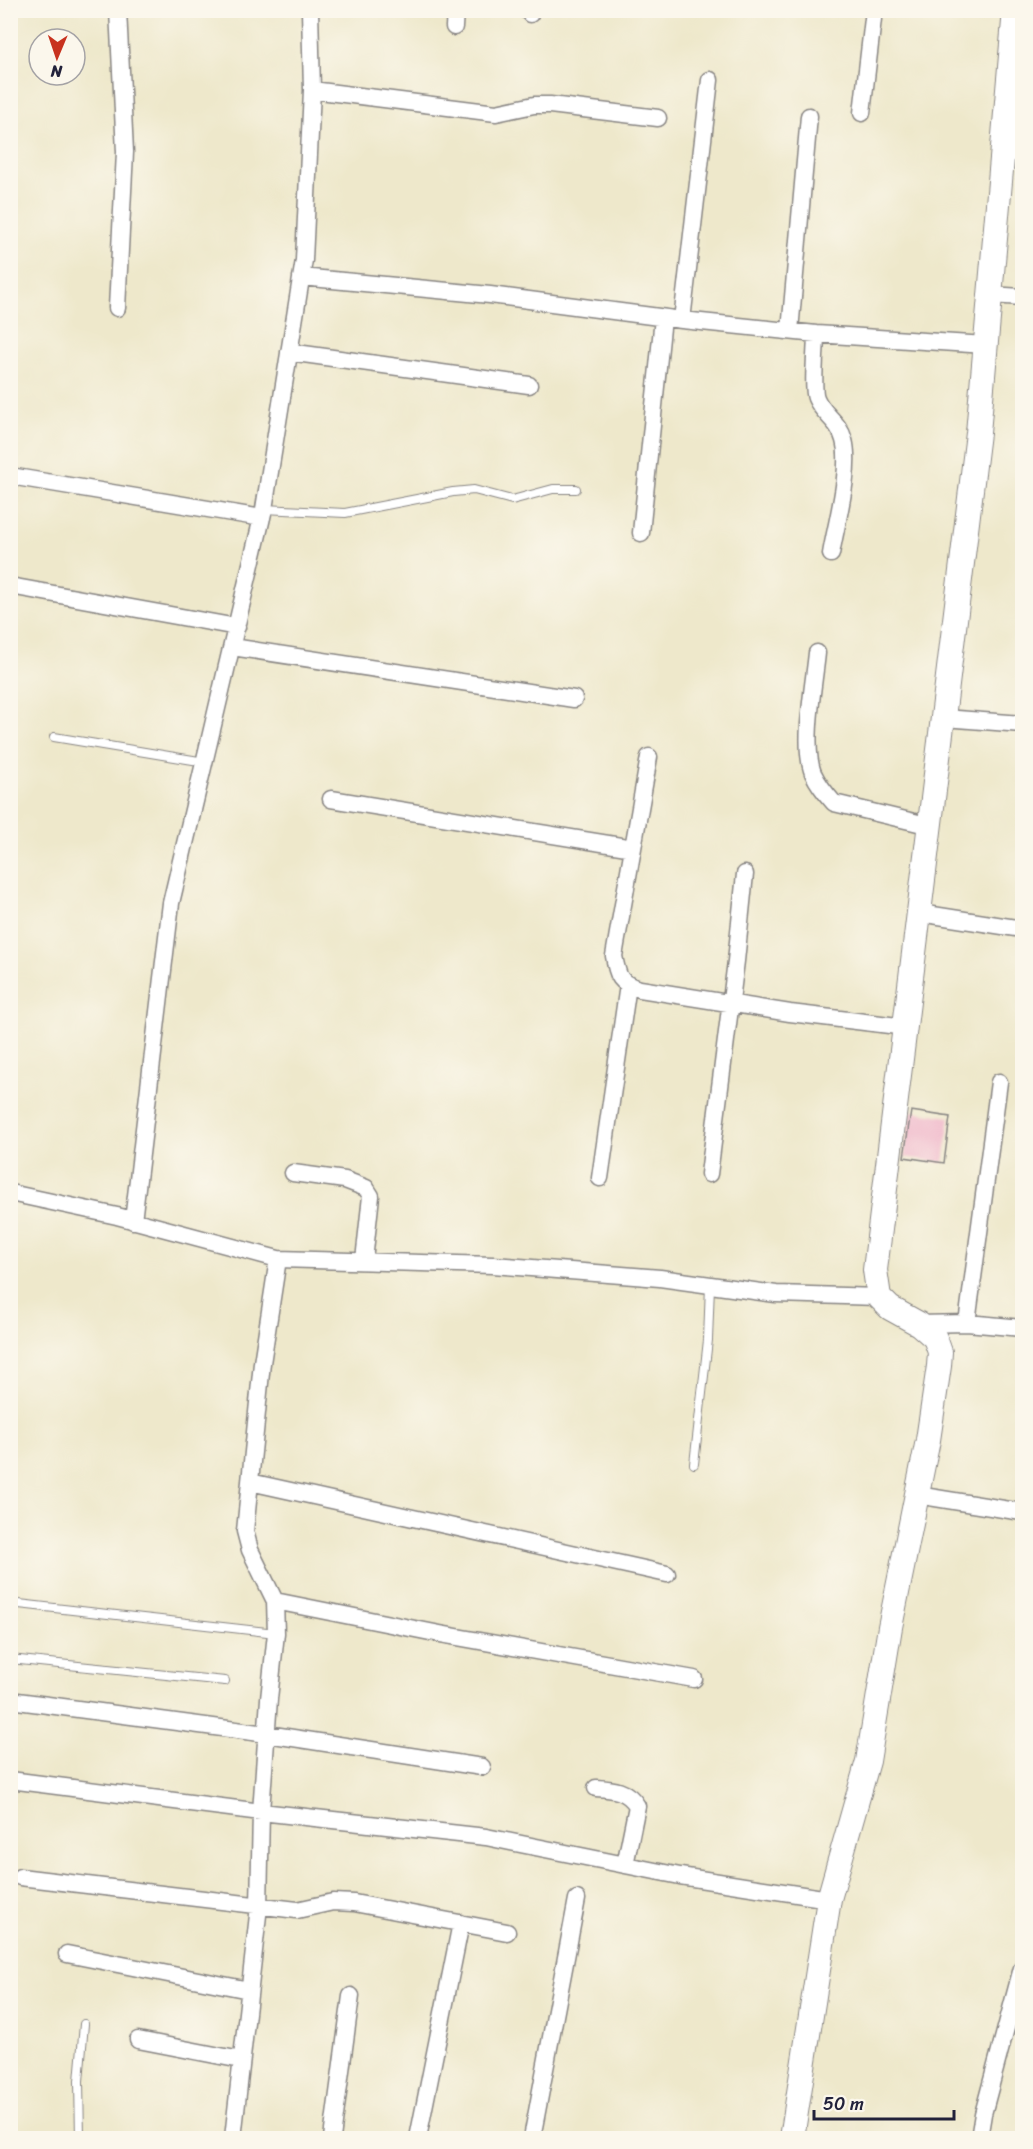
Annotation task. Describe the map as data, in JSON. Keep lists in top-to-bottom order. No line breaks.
{"scale_bar":"50 m","north":"bottom"}
